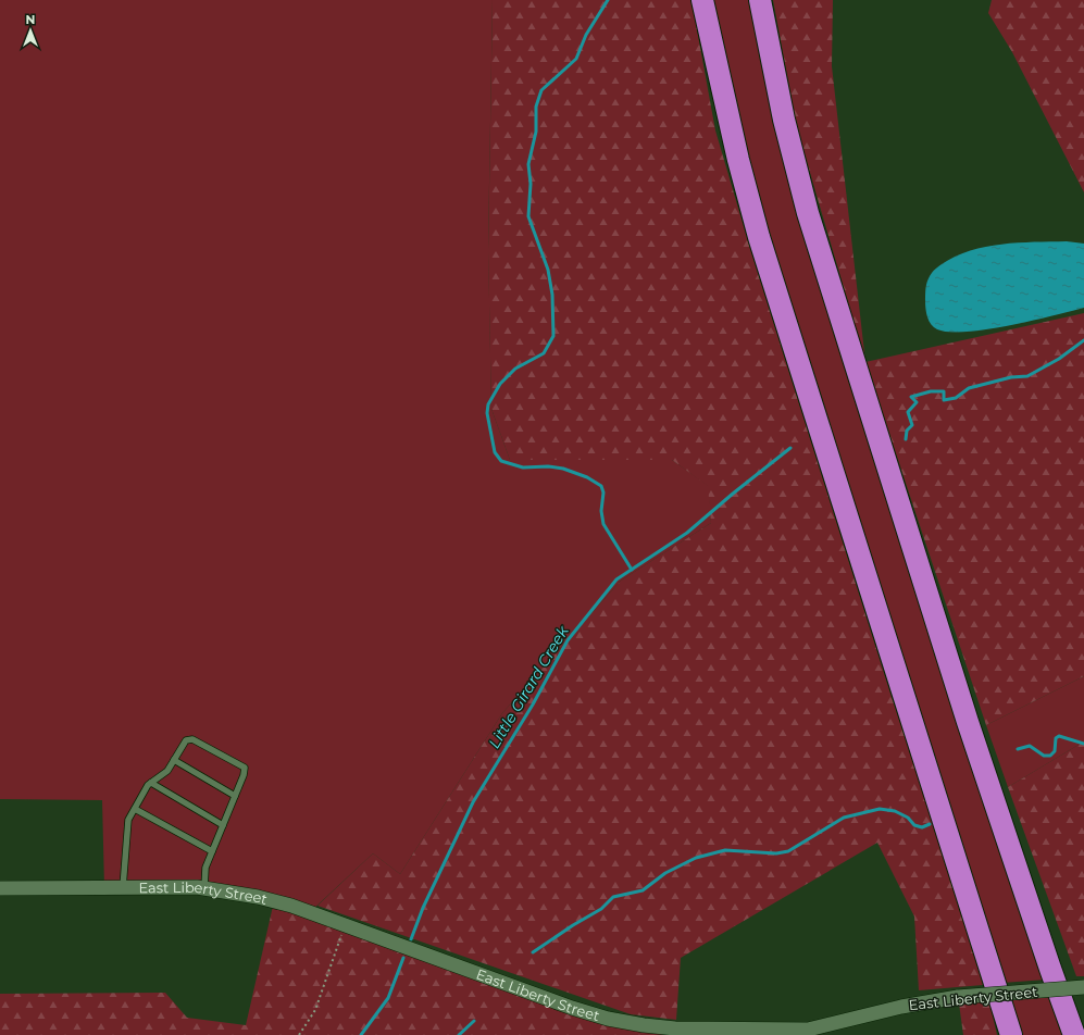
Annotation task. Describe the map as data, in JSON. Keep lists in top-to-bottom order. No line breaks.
{"streets":{"street":["East Liberty Street"]},"water":["Little Girard Creek"],"north":"top"}
